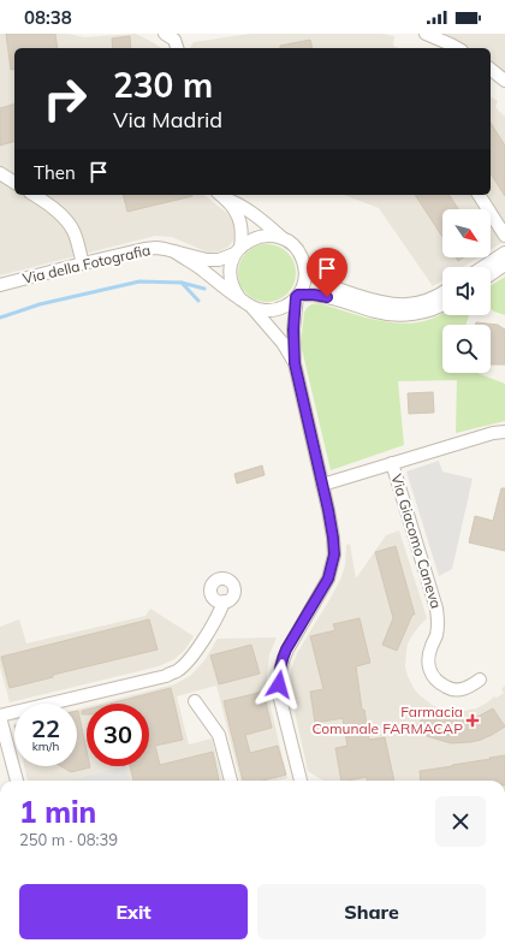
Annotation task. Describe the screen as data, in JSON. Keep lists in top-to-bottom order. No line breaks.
{"streets":{"street":["Via della Fotografia","Via Giacomo Caneva"]},"places":{"health":["Farmacia Comunale FARMACAP"]},"north":"bottom right","page":{"status":"08:38","turn":["230 m","Via Madrid"],"then":"Then","speed":"22 km/h","limit":"30","heading":["1 min","250 m · 08:39"],"buttons":["Exit","Share"]}}
